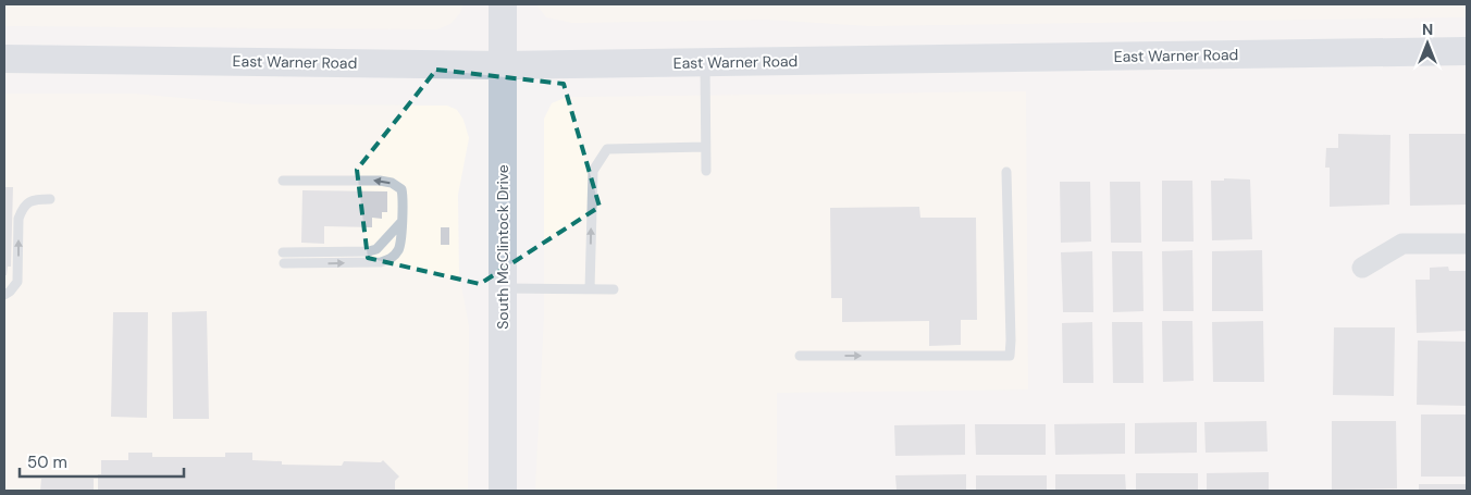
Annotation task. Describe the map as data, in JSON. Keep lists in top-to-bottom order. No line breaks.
{"streets":{"main road":["East Warner Road","South McClintock Drive"]},"crossings":[["East Warner Road","South McClintock Drive"]],"scale_bar":"50 m","north":"top"}
